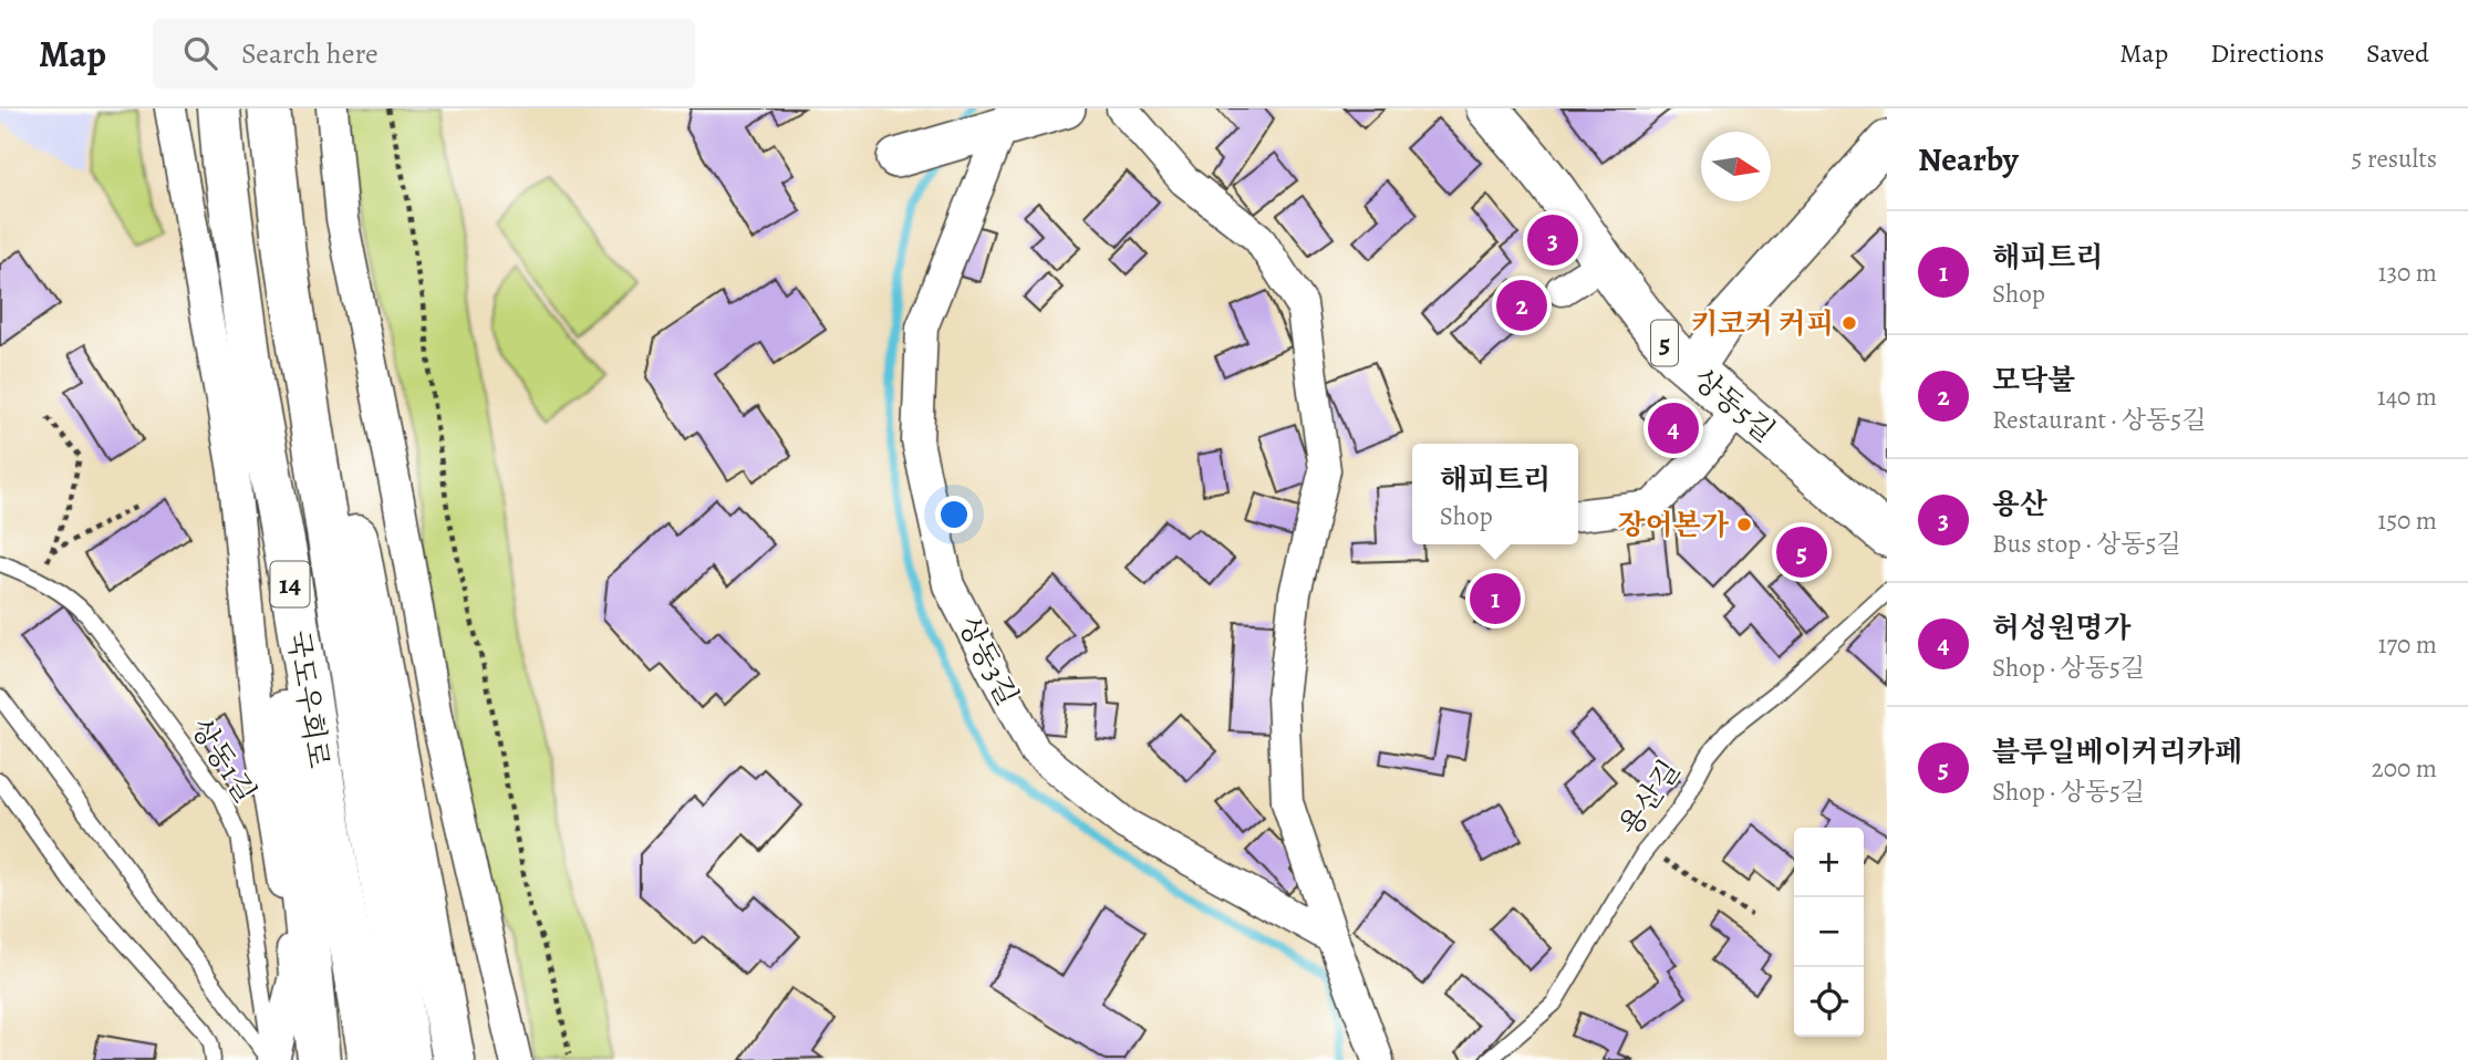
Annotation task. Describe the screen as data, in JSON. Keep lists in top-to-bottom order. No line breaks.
{"streets":{"main road":["5","상동5길","14","국도우회로"],"street":["상동3길"],"lane":["상동1길","용산길"]},"places":["키코커 커피","장어본가"],"north":"right","page":{"header":"Map","search":"Search here","nav":["Map","Directions","Saved"],"heading":["Nearby","5 results"],"list":[{"mark":"1","name":"해피트리","note":"Shop","value":"130 m"},{"mark":"2","name":"모닥불","note":"Restaurant · 상동5길","value":"140 m"},{"mark":"3","name":"용산","note":"Bus stop · 상동5길","value":"150 m"},{"mark":"4","name":"허성원명가","note":"Shop · 상동5길","value":"170 m"},{"mark":"5","name":"블루일베이커리카페","note":"Shop · 상동5길","value":"200 m"}],"pins":["3","2","4","5","1"],"popup":["해피트리","Shop"],"map_buttons":["+","−"]}}
